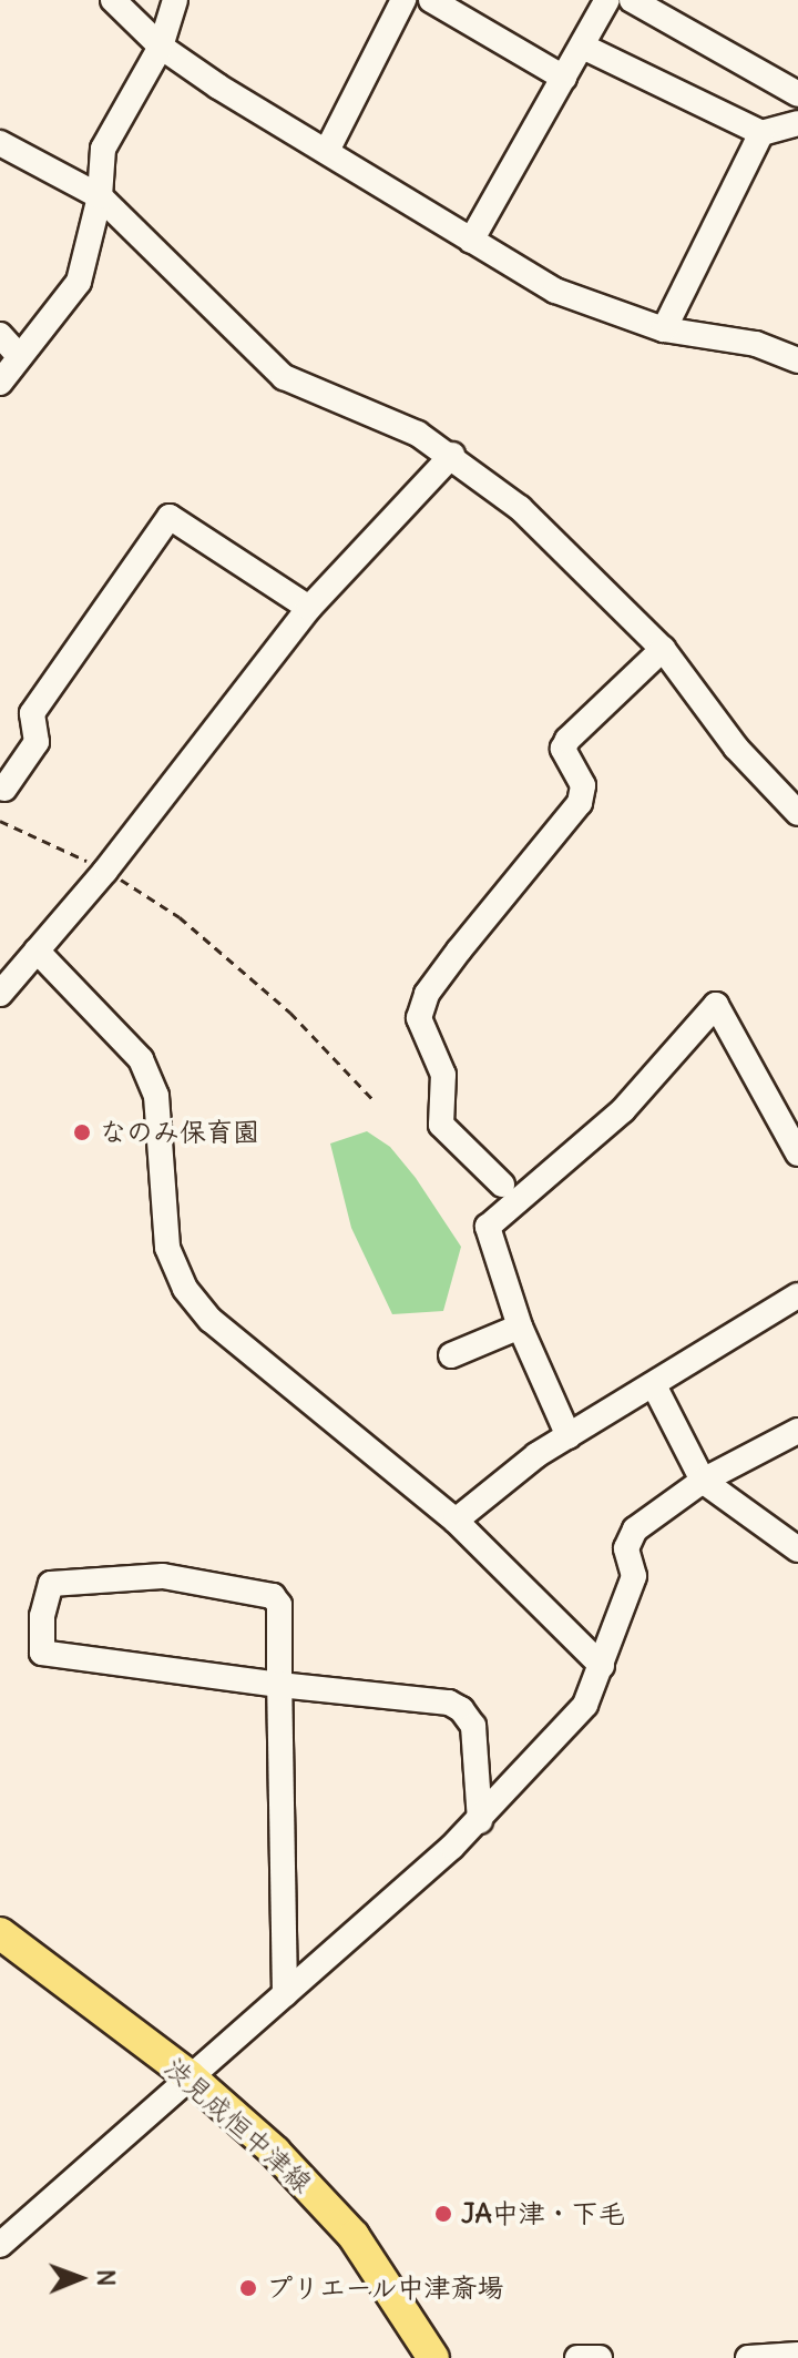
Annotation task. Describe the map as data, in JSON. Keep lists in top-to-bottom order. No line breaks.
{"streets":{"main road":["渋見成恒中津線"]},"places":["なのみ保育園","JA中津・下毛","プリエール中津斎場"],"north":"right"}
